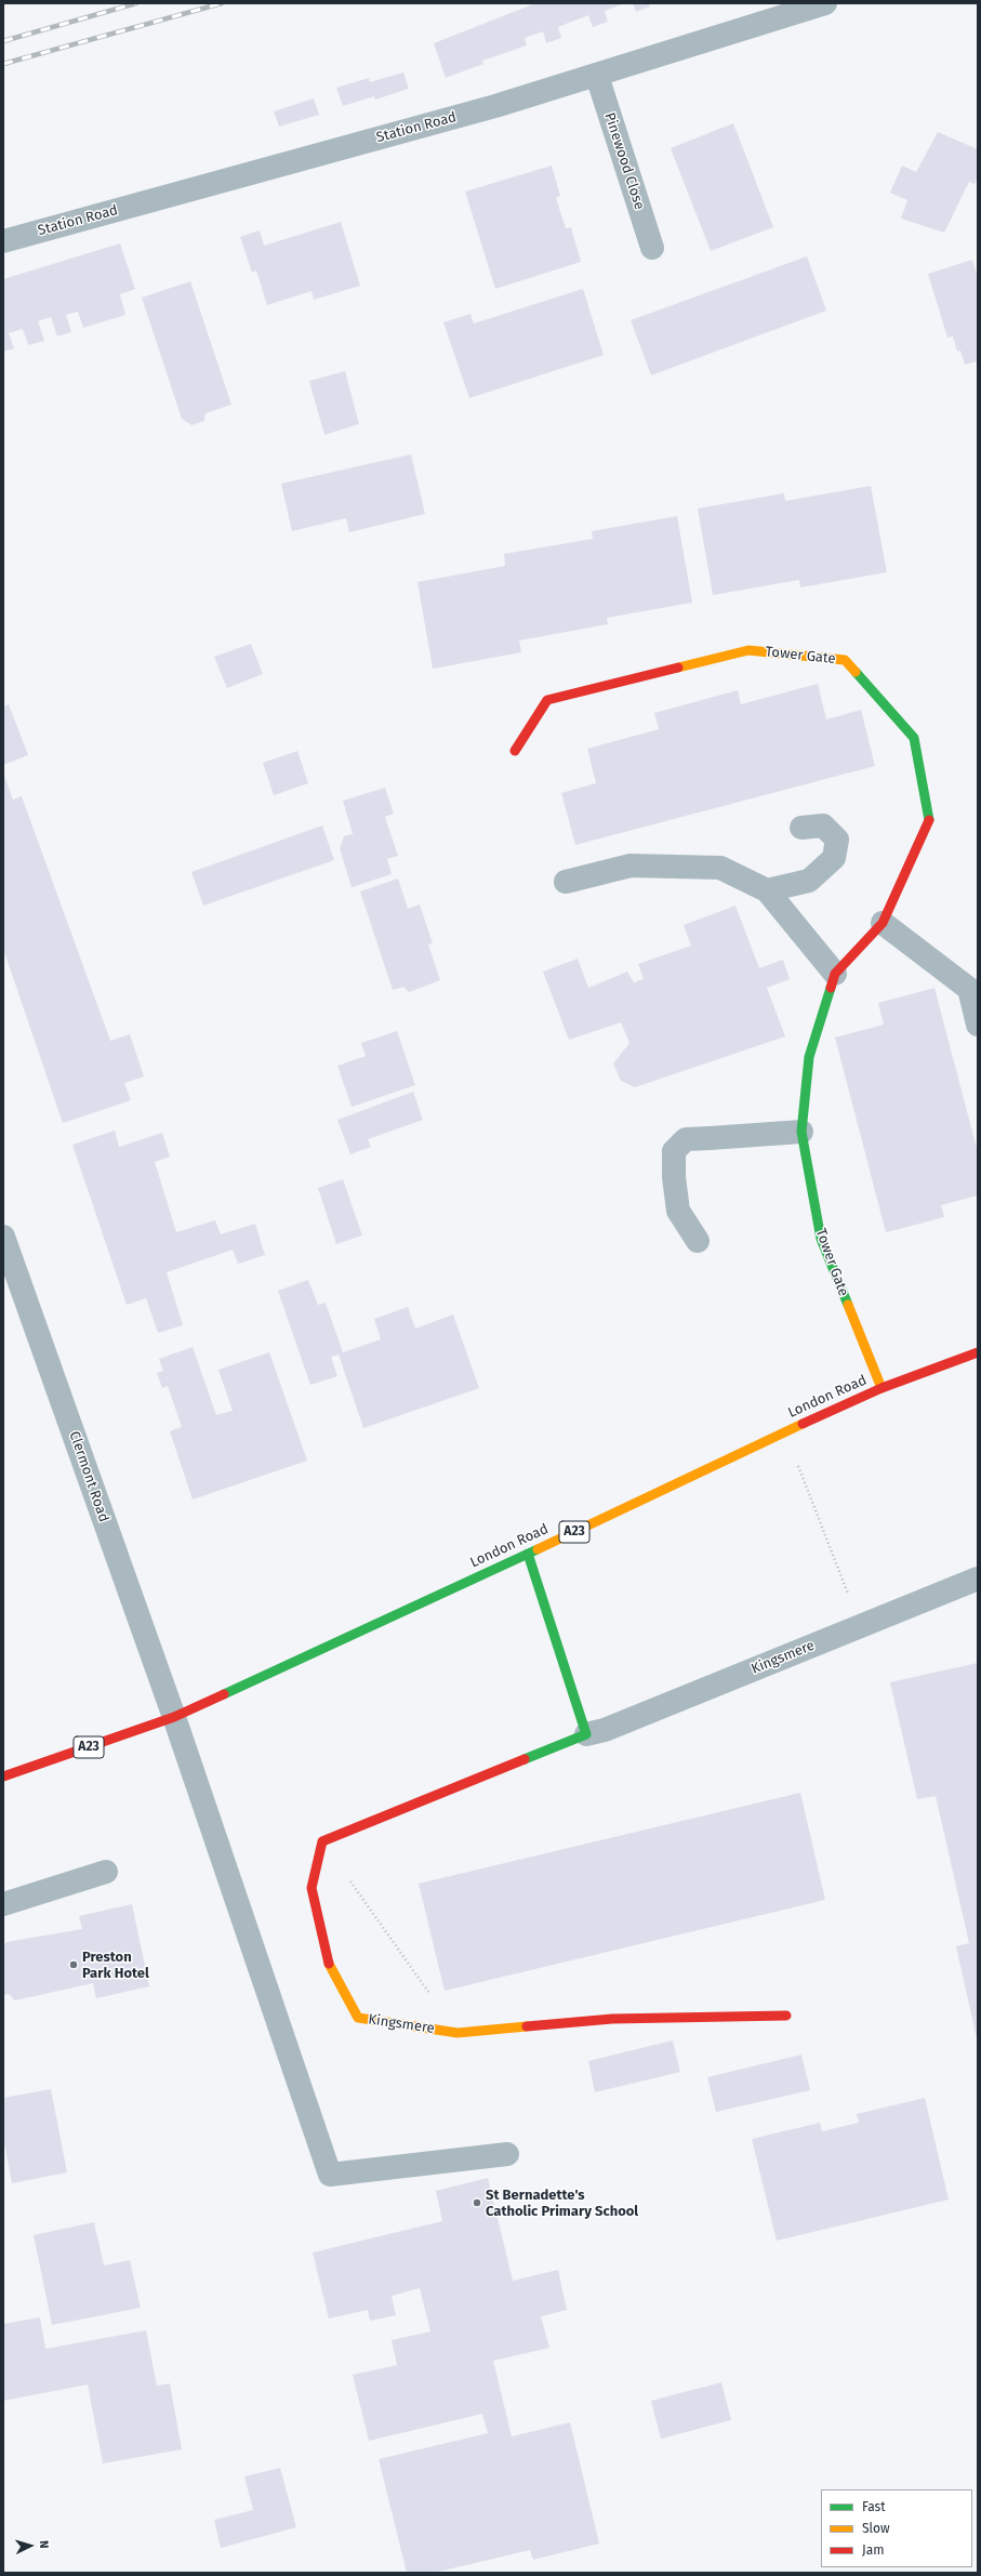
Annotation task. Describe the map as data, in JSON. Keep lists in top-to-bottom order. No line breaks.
{"streets":{"main road":["Tower Gate","London Road","A23","Kingsmere"],"street":["Station Road","Pinewood Close","Clermont Road"]},"crossings":[["Station Road","Pinewood Close"],["Tower Gate","London Road"],["London Road","Clermont Road"],["London Road","A23"],["Clermont Road","A23"]],"places":["Preston Park Hotel","St Bernadette's Catholic Primary School"],"legend":["Fast","Slow","Jam"],"north":"right"}
